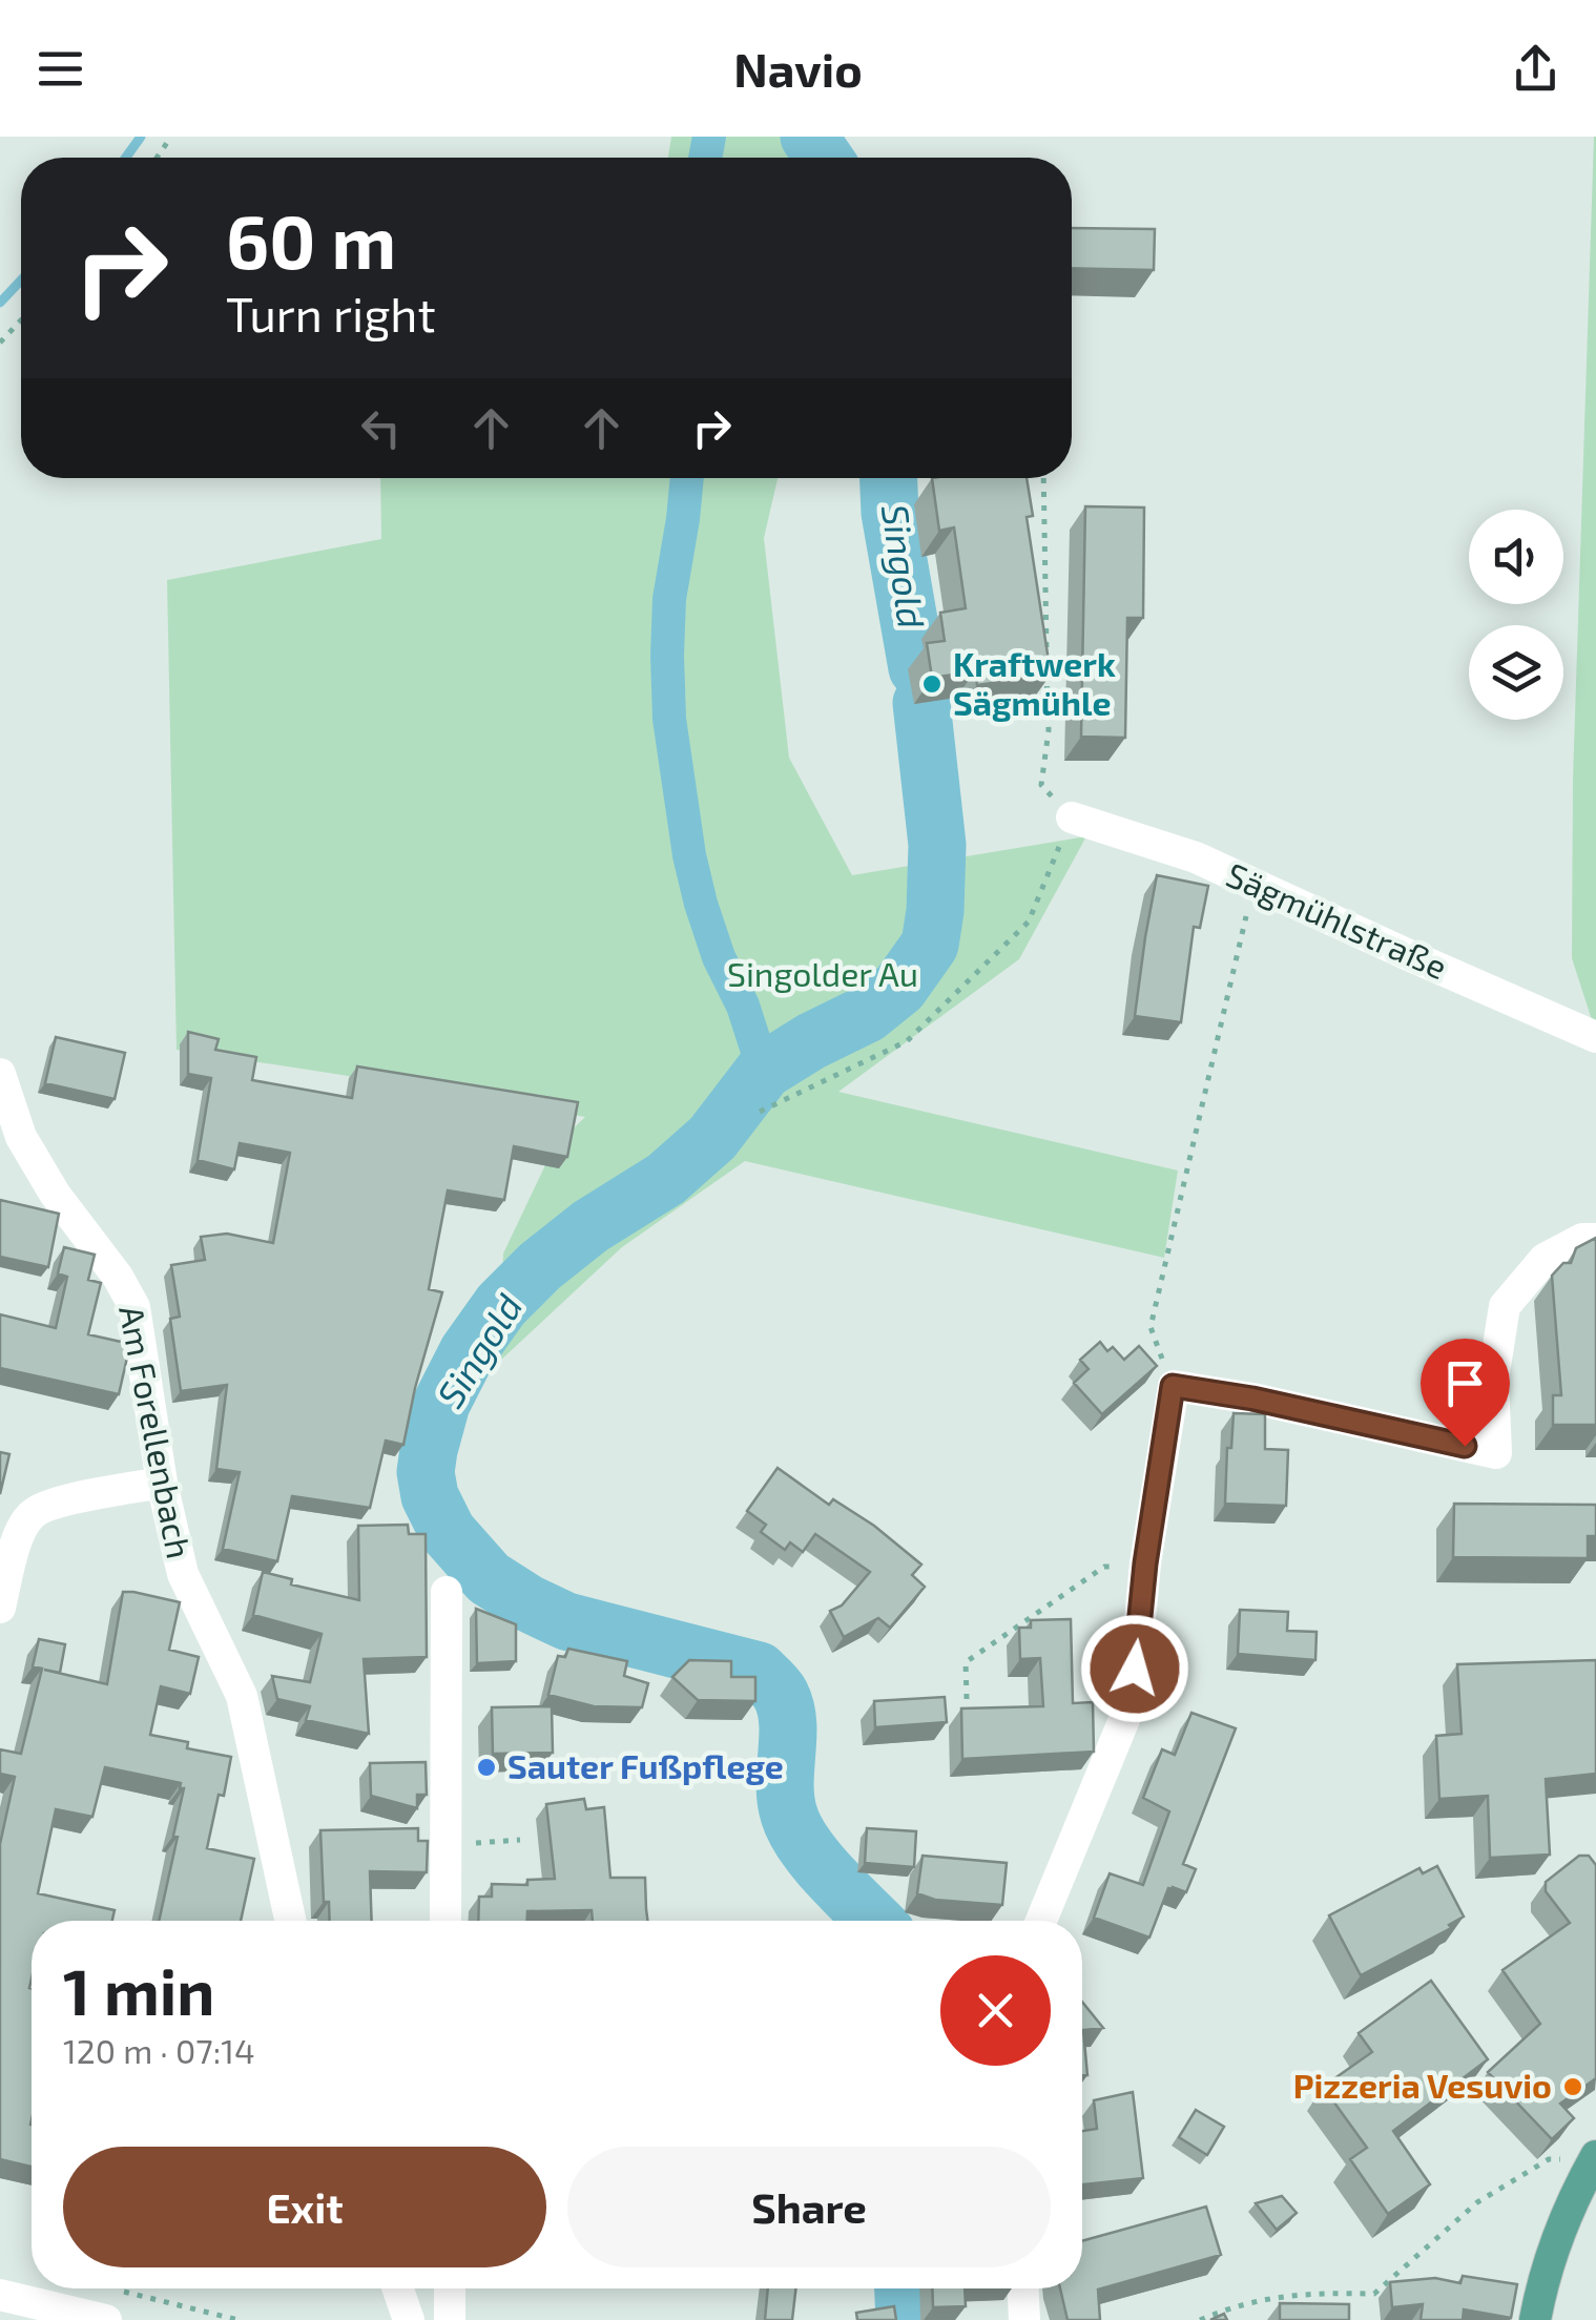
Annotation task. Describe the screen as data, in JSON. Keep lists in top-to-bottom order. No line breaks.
{"streets":{"street":["Sägmühlstraße","Am Forellenbach"]},"water":["Singold"],"parks":["Singolder Au"],"places":["Kraftwerk Sägmühle","Sauter Fußpflege","Pizzeria Vesuvio"],"page":{"header":"Navio","turn":["60 m","Turn right"],"heading":["1 min","120 m · 07:14"],"buttons":["Exit","Share"]}}
